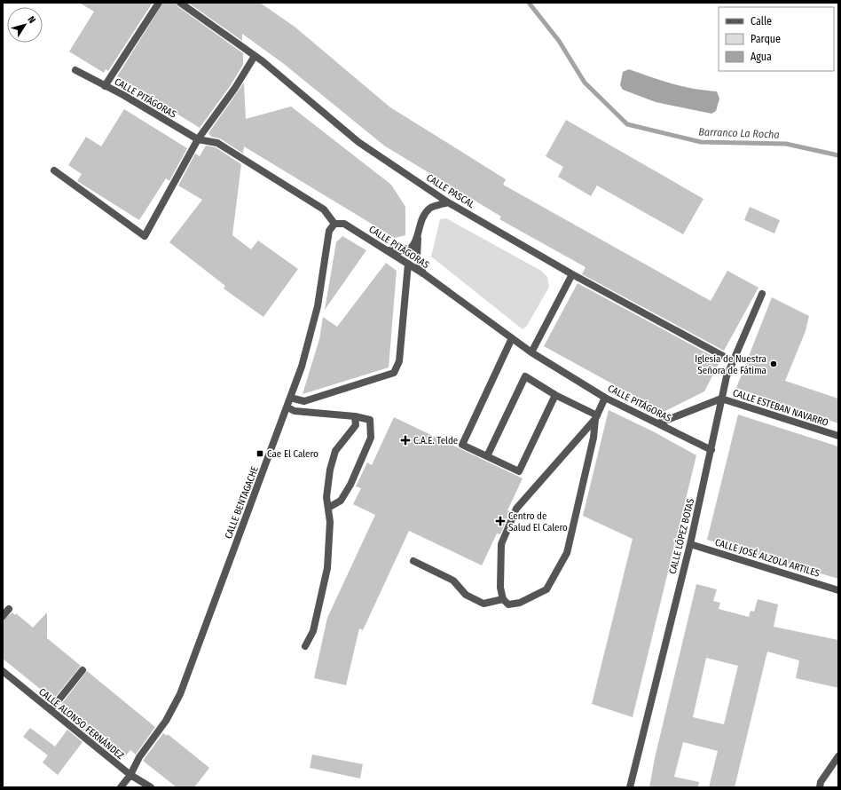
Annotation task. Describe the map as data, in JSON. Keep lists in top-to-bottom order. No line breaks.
{"streets":{"street":["CALLE PITÁGORAS","CALLE PASCAL","CALLE ESTEBAN NAVARRO","CALLE BENTAGACHE","CALLE LÓPEZ BOTAS","CALLE JOSÉ ALZOLA ARTILES","CALLE ALONSO FERNÁNDEZ"]},"crossings":[["CALLE PITÁGORAS","CALLE ESTEBAN NAVARRO"],["CALLE PITÁGORAS","CALLE BENTAGACHE"],["CALLE PITÁGORAS","CALLE LÓPEZ BOTAS"],["CALLE PASCAL","CALLE LÓPEZ BOTAS"],["CALLE ESTEBAN NAVARRO","CALLE LÓPEZ BOTAS"],["CALLE BENTAGACHE","CALLE ALONSO FERNÁNDEZ"],["CALLE LÓPEZ BOTAS","CALLE JOSÉ ALZOLA ARTILES"]],"water":["Barranco La Rocha"],"places":{"other":["Iglesia de Nuestra Señora de Fátima"],"health":["C.A.E. Telde","Centro de Salud El Calero"],"transit":["Cae El Calero"]},"legend":["Calle","Parque","Agua"],"north":"top right"}
